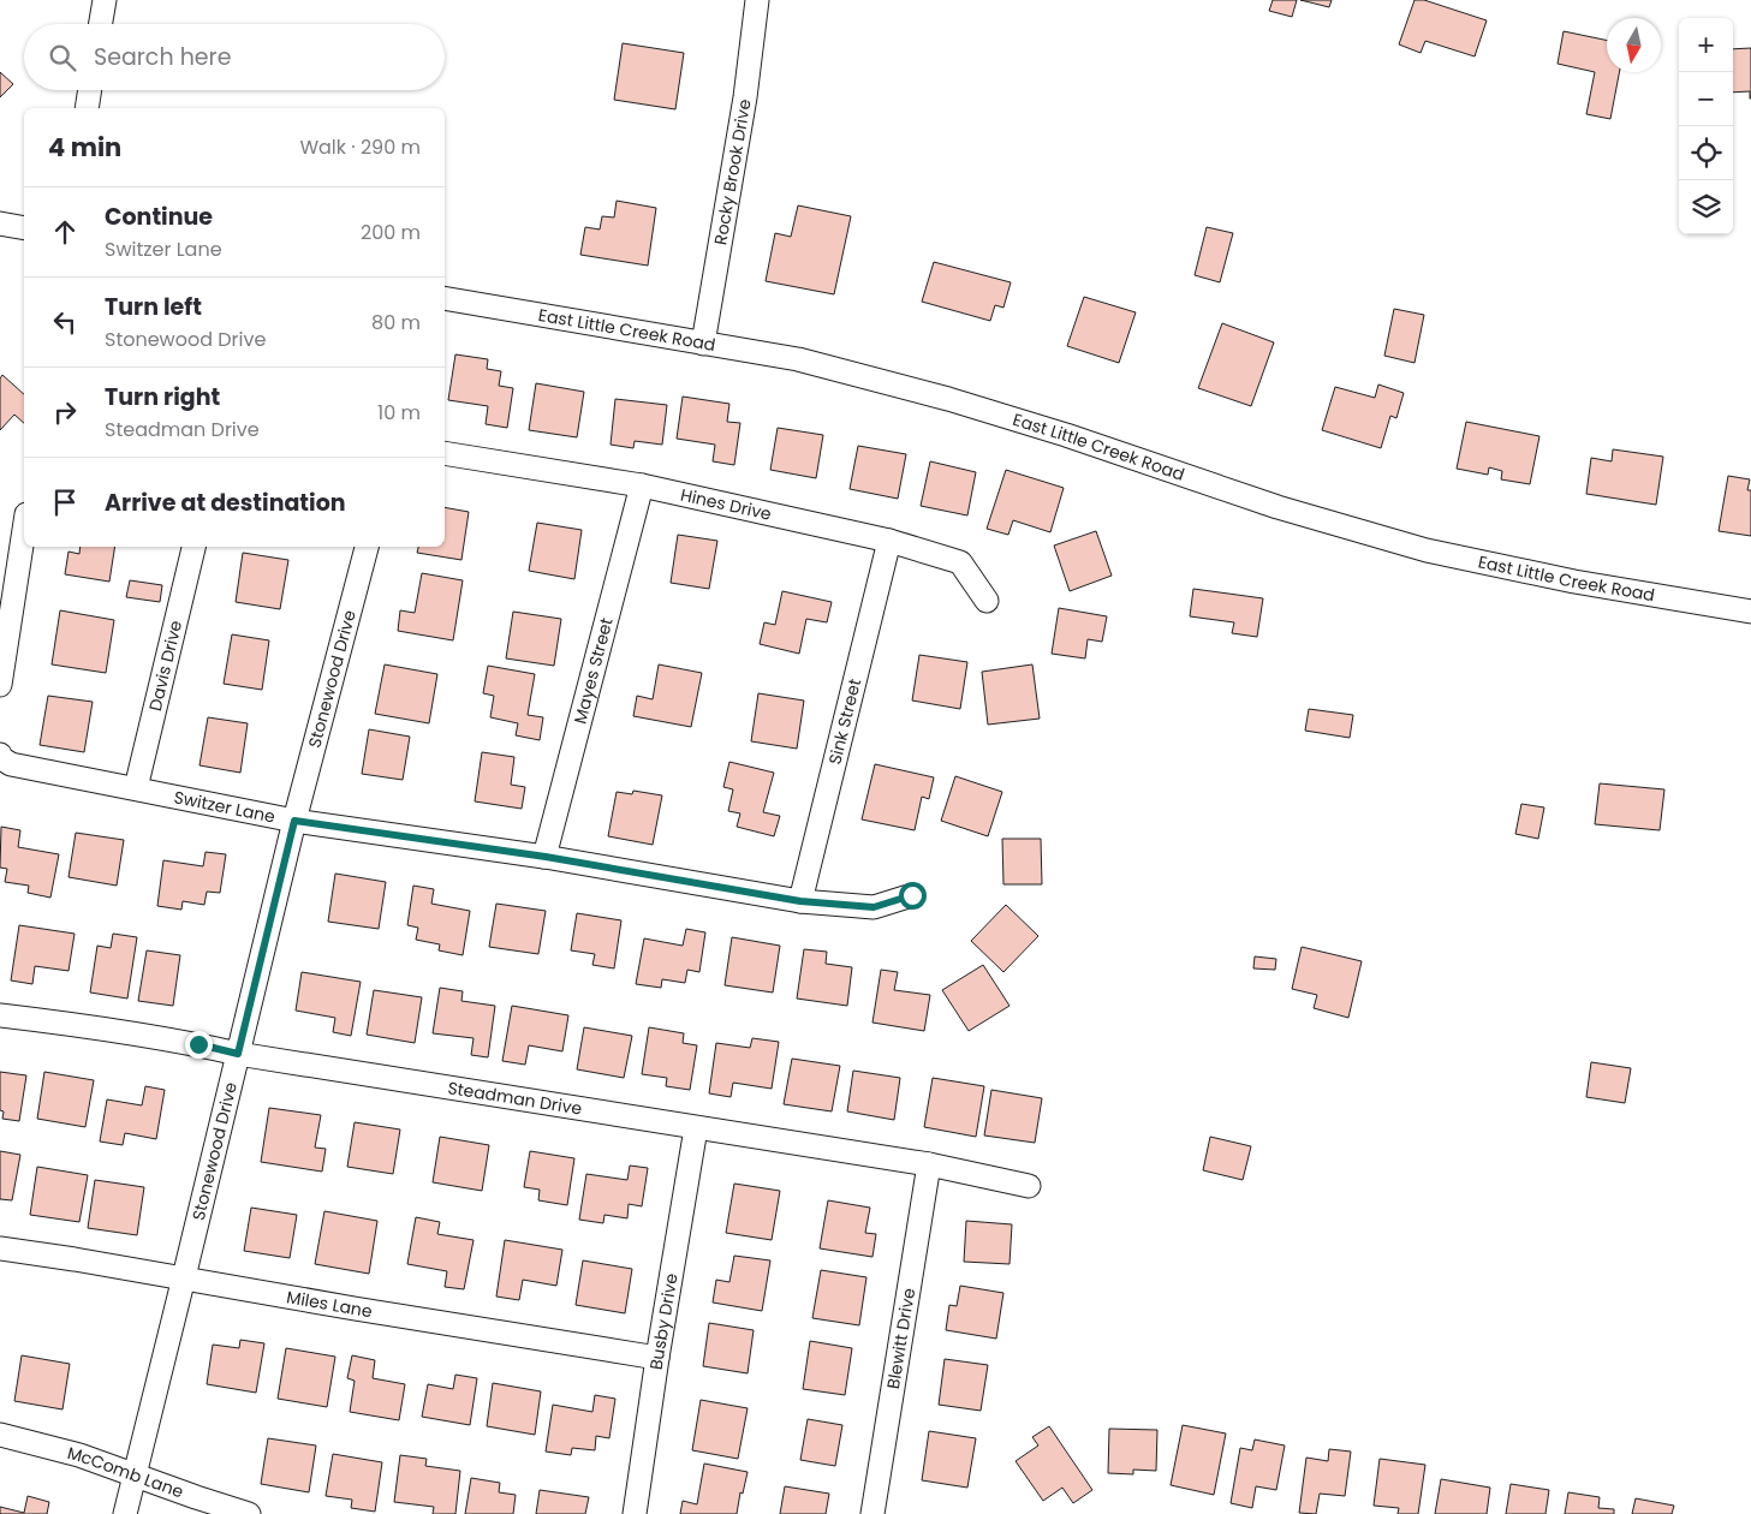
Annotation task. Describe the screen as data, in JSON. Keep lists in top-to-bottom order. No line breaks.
{"streets":{"street":["Rocky Brook Drive","East Little Creek Road","Hines Drive","Davis Drive","Mayes Street","Stonewood Drive","Sink Street","Switzer Lane","Steadman Drive","Miles Lane","Busby Drive","Blewitt Drive","McComb Lane"]},"crossings":[["Rocky Brook Drive","East Little Creek Road"],["Hines Drive","Mayes Street"],["Hines Drive","Sink Street"],["Davis Drive","Switzer Lane"],["Mayes Street","Switzer Lane"],["Stonewood Drive","Switzer Lane"],["Stonewood Drive","Steadman Drive"],["Stonewood Drive","Miles Lane"],["Stonewood Drive","McComb Lane"],["Sink Street","Switzer Lane"],["Steadman Drive","Busby Drive"],["Steadman Drive","Blewitt Drive"],["Miles Lane","Busby Drive"]],"north":"bottom","page":{"map_buttons":["+","−"],"search":"Search here","heading":["4 min","Walk · 290 m"],"list":[["Continue","Switzer Lane","200 m"],["Turn left","Stonewood Drive","80 m"],["Turn right","Steadman Drive","10 m"],"Arrive at destination"]}}
